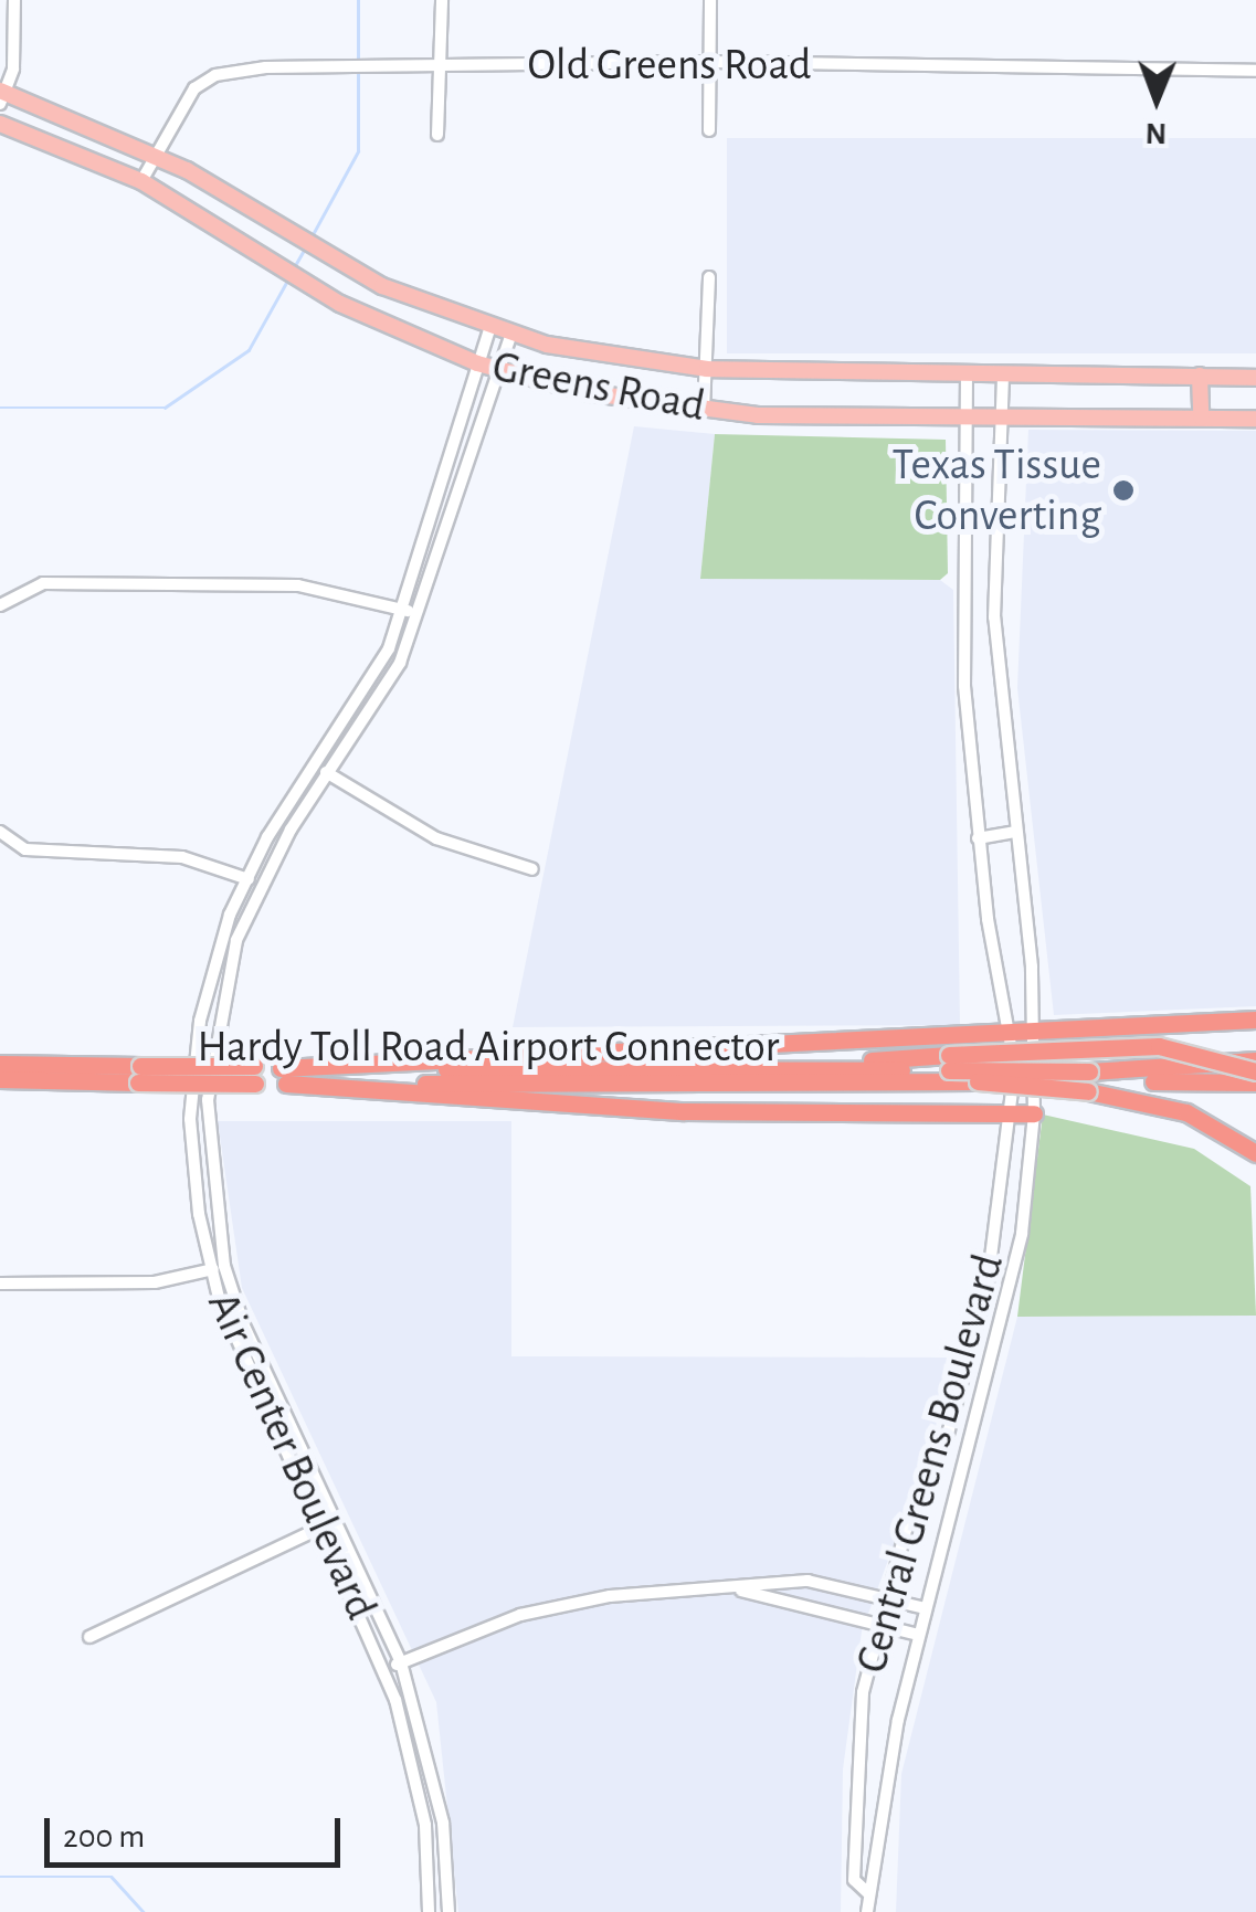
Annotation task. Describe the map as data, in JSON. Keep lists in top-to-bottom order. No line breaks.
{"streets":{"highway":["Hardy Toll Road Airport Connector"],"main road":["Greens Road"],"street":["Old Greens Road","Air Center Boulevard","Central Greens Boulevard"]},"crossings":[["Old Greens Road","Greens Road"],["Greens Road","Air Center Boulevard"],["Greens Road","Central Greens Boulevard"]],"places":["Texas Tissue Converting"],"scale_bar":"200 m","north":"bottom"}
